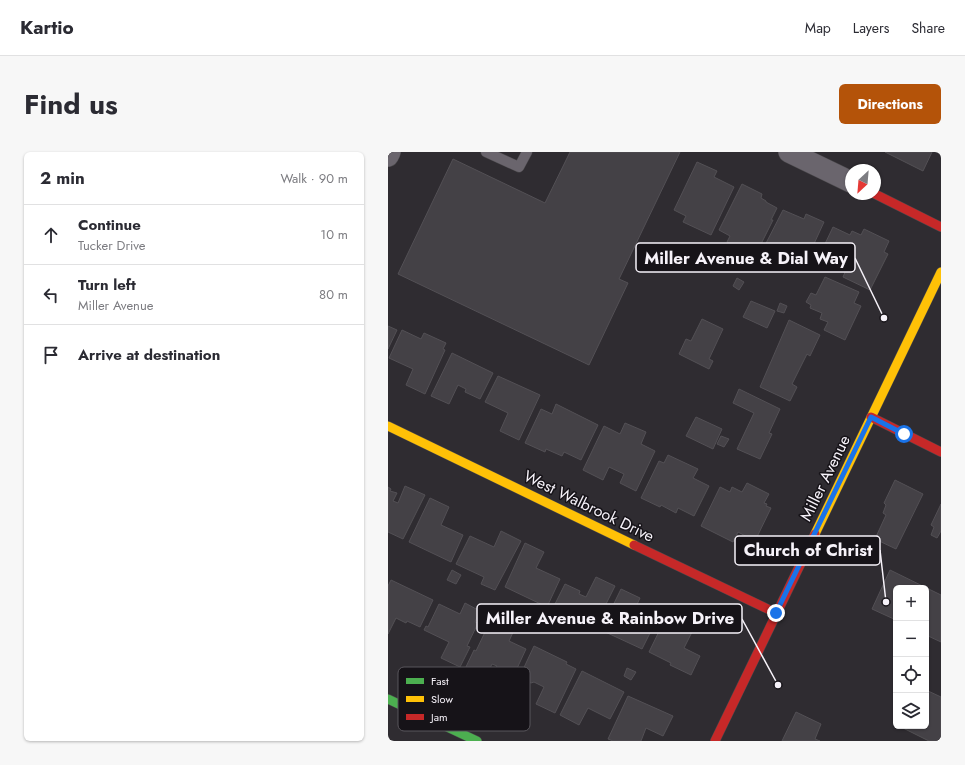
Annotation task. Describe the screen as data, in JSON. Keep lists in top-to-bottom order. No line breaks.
{"streets":{"street":["Miller Avenue","West Walbrook Drive"]},"crossings":[["Miller Avenue","West Walbrook Drive"]],"places":["Miller Avenue & Dial Way","Church of Christ","Miller Avenue & Rainbow Drive"],"legend":["Fast","Slow","Jam"],"north":"bottom left","page":{"header":"Kartio","nav":["Map","Layers","Share"],"title":"Find us","buttons":"Directions","heading":["2 min","Walk · 90 m"],"list":[["Continue","Tucker Drive","10 m"],["Turn left","Miller Avenue","80 m"],"Arrive at destination"],"map_buttons":["+","−"]}}
